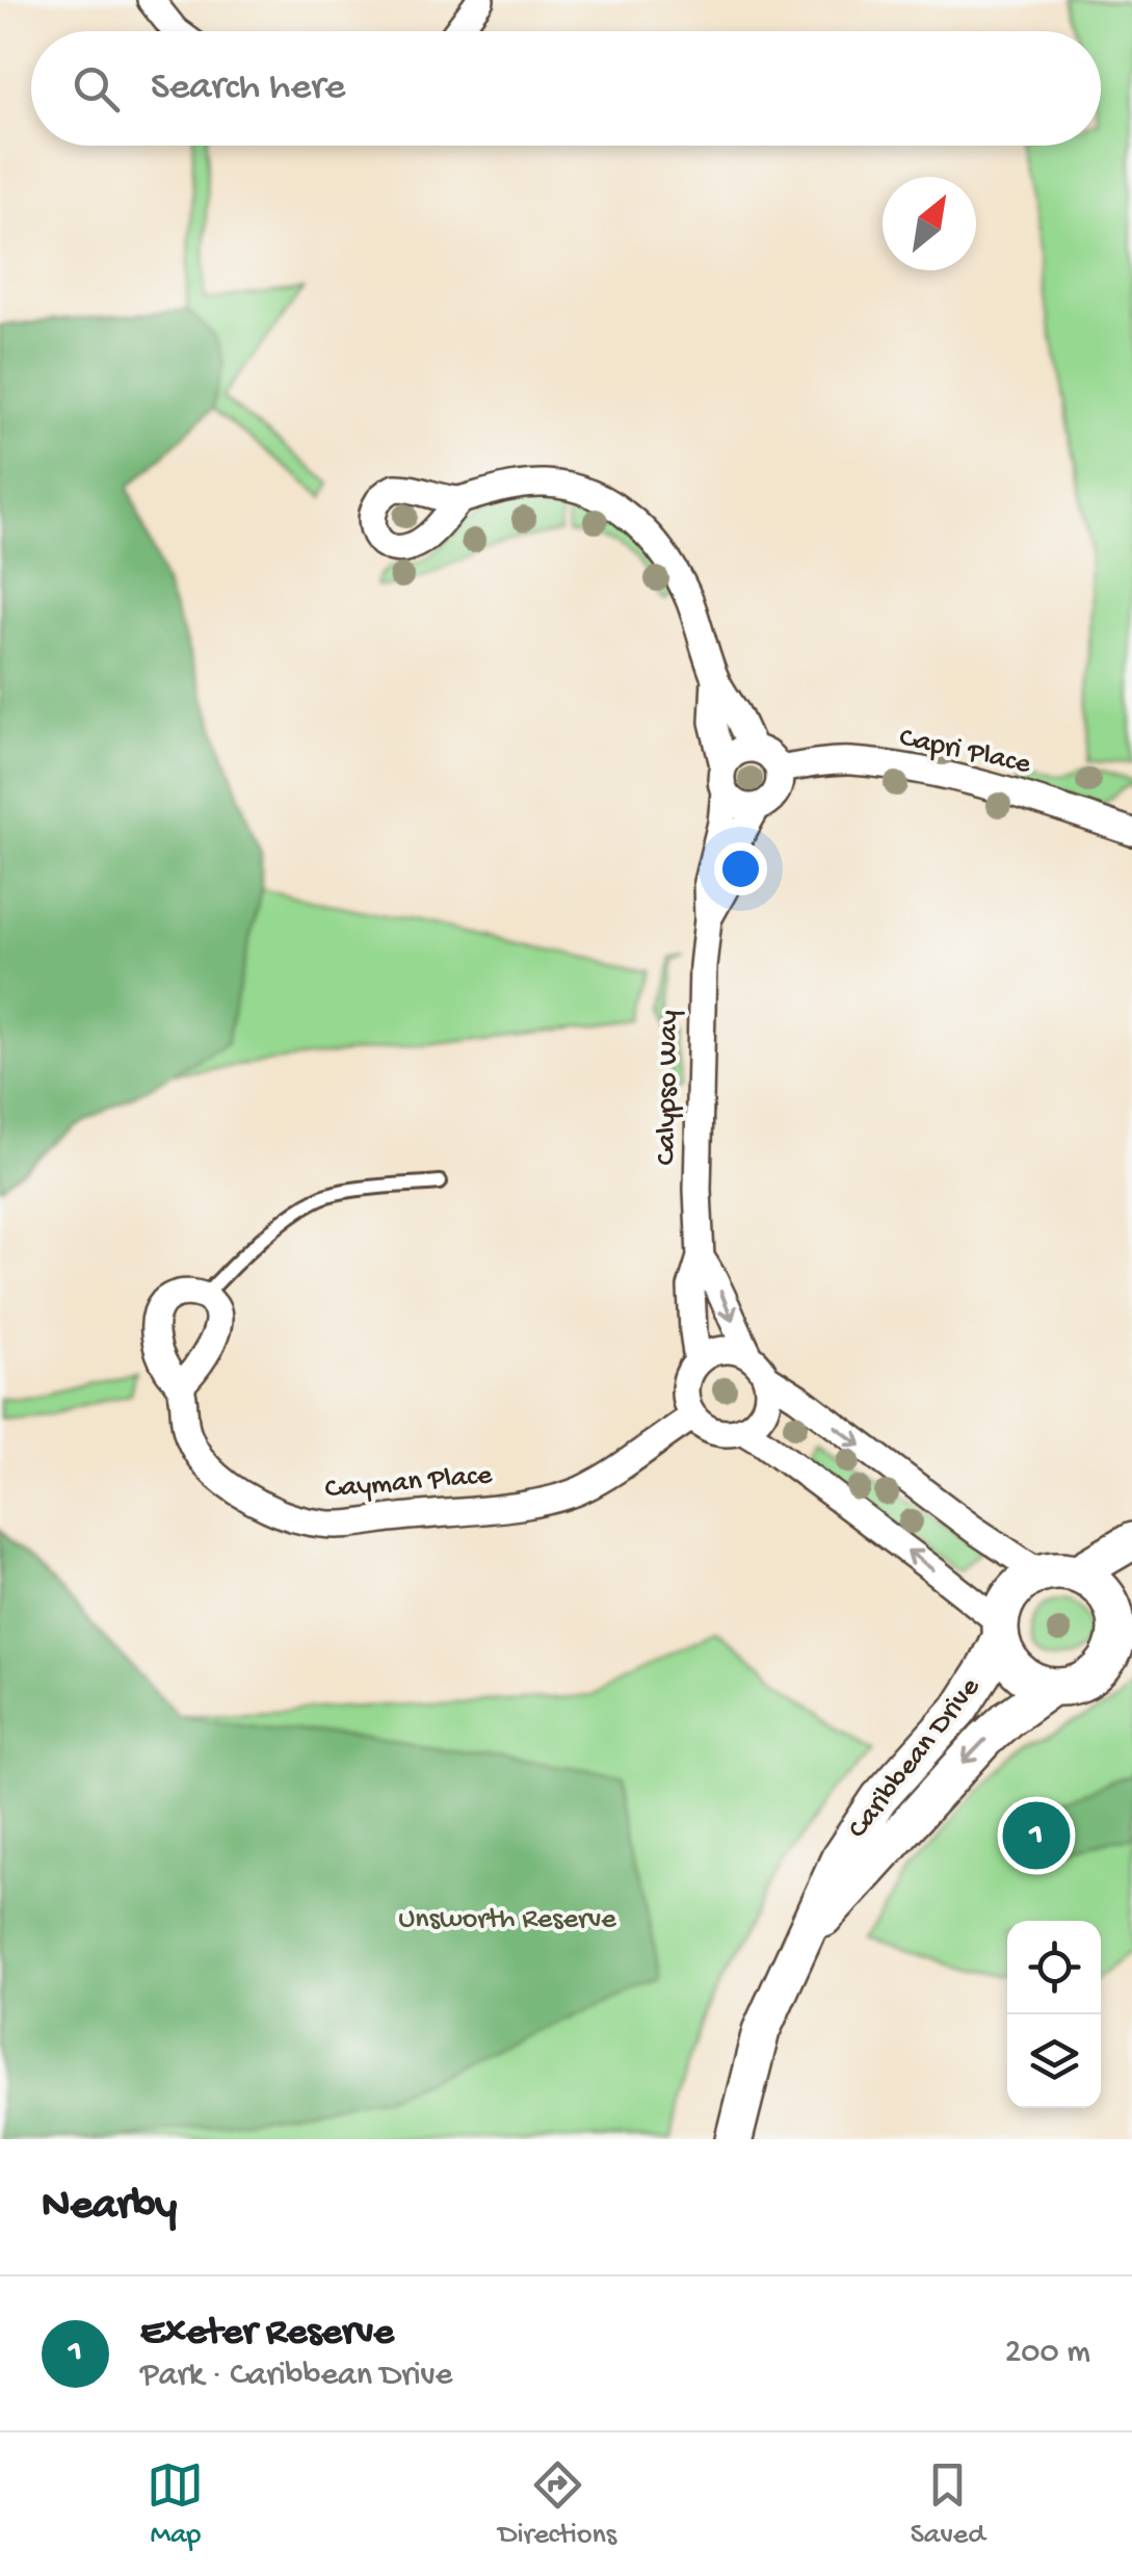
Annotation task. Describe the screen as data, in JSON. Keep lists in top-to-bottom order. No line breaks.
{"streets":{"main road":["Caribbean Drive"],"street":["Capri Place","Calypso Way","Cayman Place"]},"crossings":[["Capri Place","Calypso Way"],["Calypso Way","Cayman Place"]],"parks":["Unsworth Reserve"],"north":"top right","page":{"search":"Search here","pins":"1","heading":"Nearby","list":[{"mark":"1","name":"Exeter Reserve","note":"Park · Caribbean Drive","value":"200 m"}],"nav":["Map","Directions","Saved"]}}
